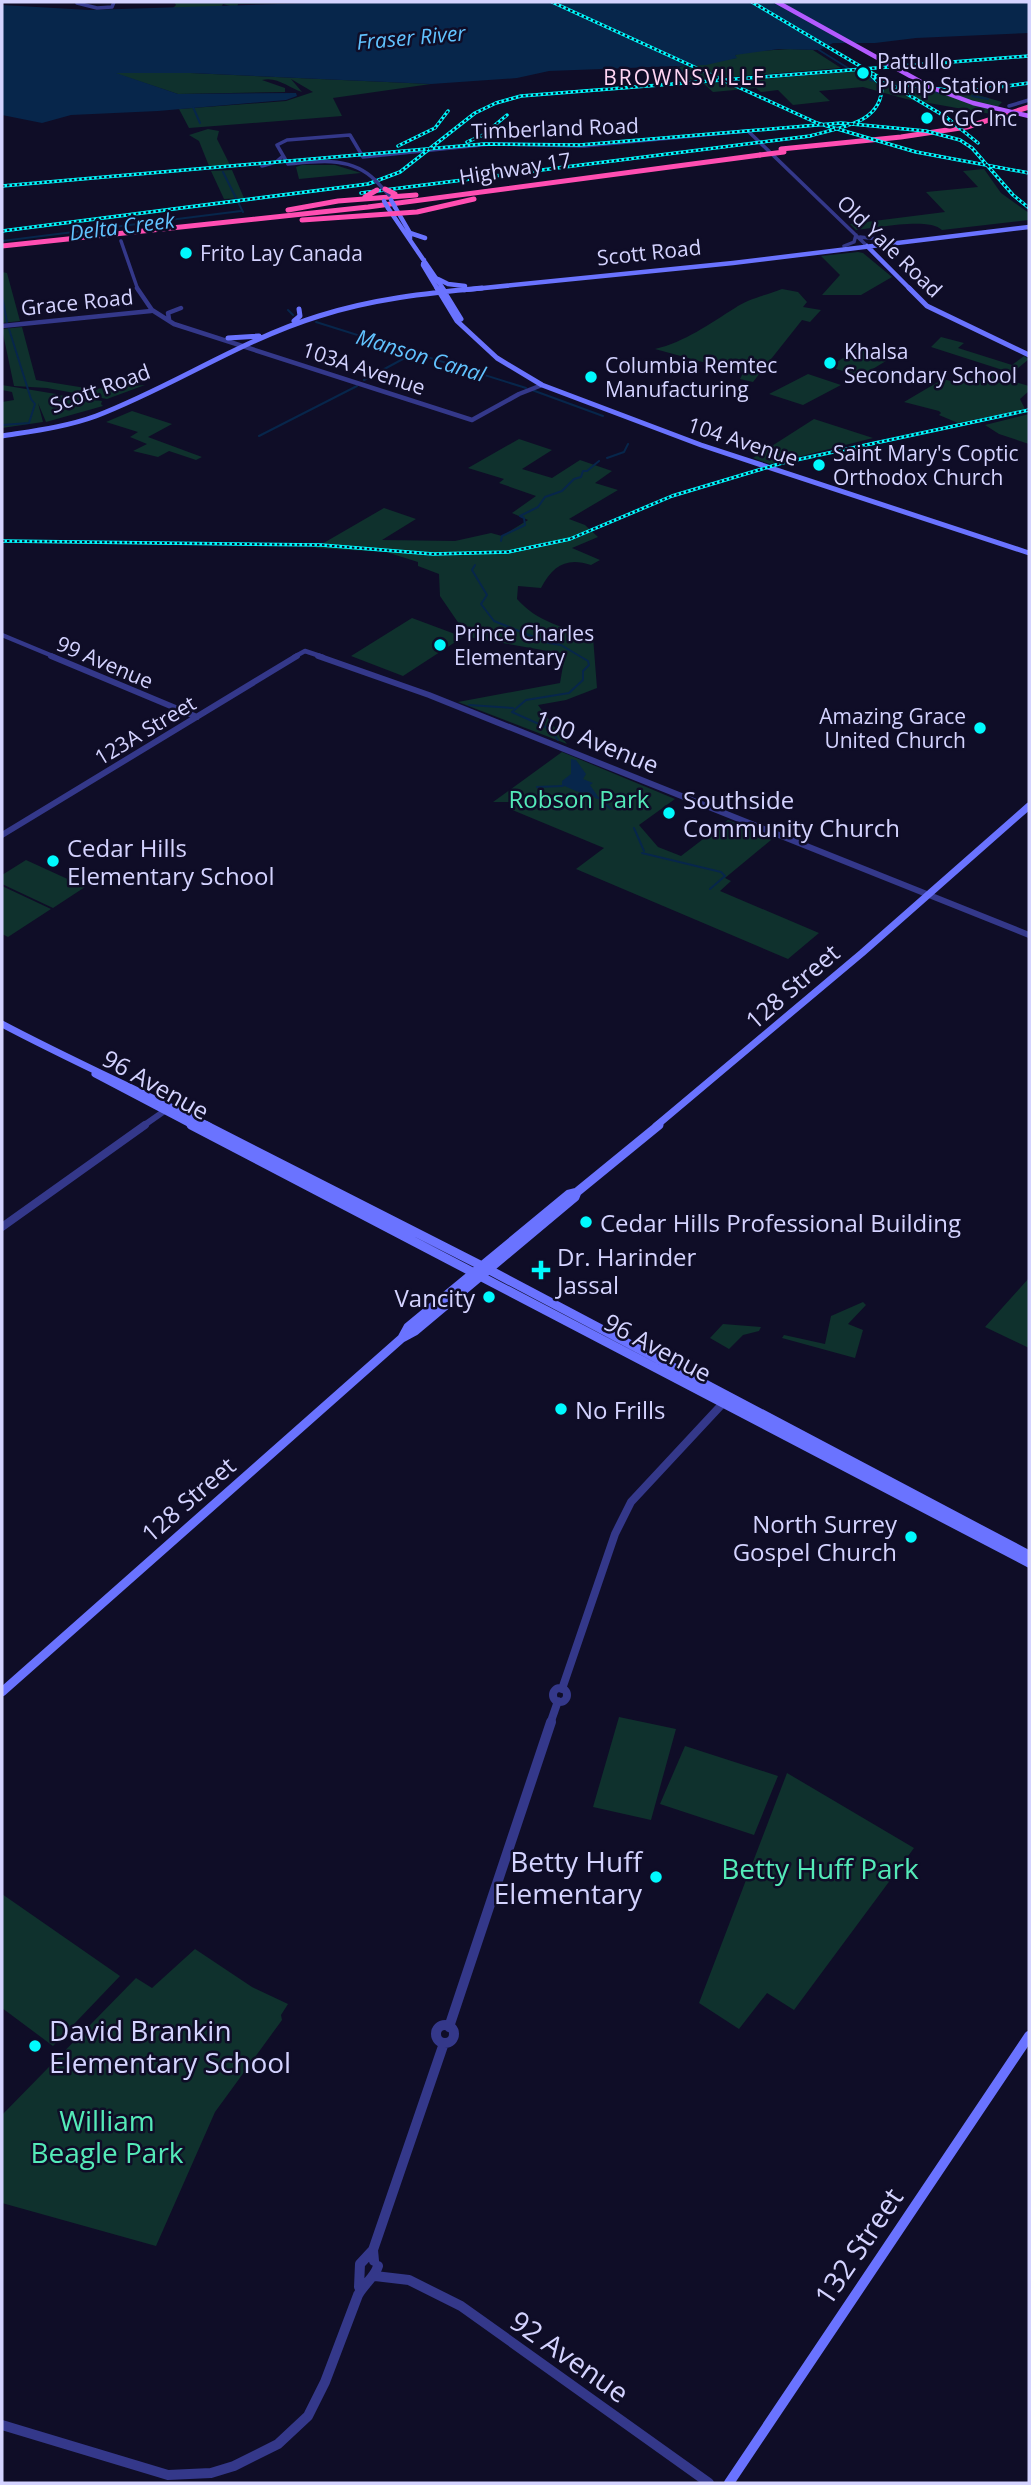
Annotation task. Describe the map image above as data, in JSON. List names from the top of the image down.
{
  "streets": {
    "highway": ["Highway 17"],
    "main road": [
      "Old Yale Road",
      "Scott Road",
      "104 Avenue",
      "128 Street",
      "96 Avenue",
      "132 Street"
    ],
    "street": [
      "Timberland Road",
      "Grace Road",
      "103A Avenue",
      "99 Avenue",
      "123A Street",
      "100 Avenue",
      "92 Avenue"
    ]
  },
  "crossings": [
    ["Timberland Road", "Old Yale Road"],
    ["Old Yale Road", "Scott Road"],
    ["Scott Road", "104 Avenue"],
    ["Grace Road", "103A Avenue"],
    ["103A Avenue", "104 Avenue"],
    ["99 Avenue", "123A Street"],
    ["123A Street", "100 Avenue"],
    ["100 Avenue", "128 Street"],
    ["128 Street", "96 Avenue"]
  ],
  "districts": ["BROWNSVILLE"],
  "water": ["Fraser River", "Delta Creek", "Manson Canal"],
  "parks": ["Robson Park", "Betty Huff Park", "William Beagle Park"],
  "places": {
    "other": [
      "Pattullo Pump Station",
      "CGC Inc",
      "Frito Lay Canada",
      "Khalsa Secondary School",
      "Columbia Remtec Manufacturing",
      "Saint Mary's Coptic Orthodox Church",
      "Prince Charles Elementary",
      "Amazing Grace United Church",
      "Southside Community Church",
      "Cedar Hills Elementary School",
      "Cedar Hills Professional Building",
      "Vancity",
      "No Frills",
      "North Surrey Gospel Church",
      "Betty Huff Elementary",
      "David Brankin Elementary School"
    ],
    "health": ["Dr. Harinder Jassal"]
  }
}
